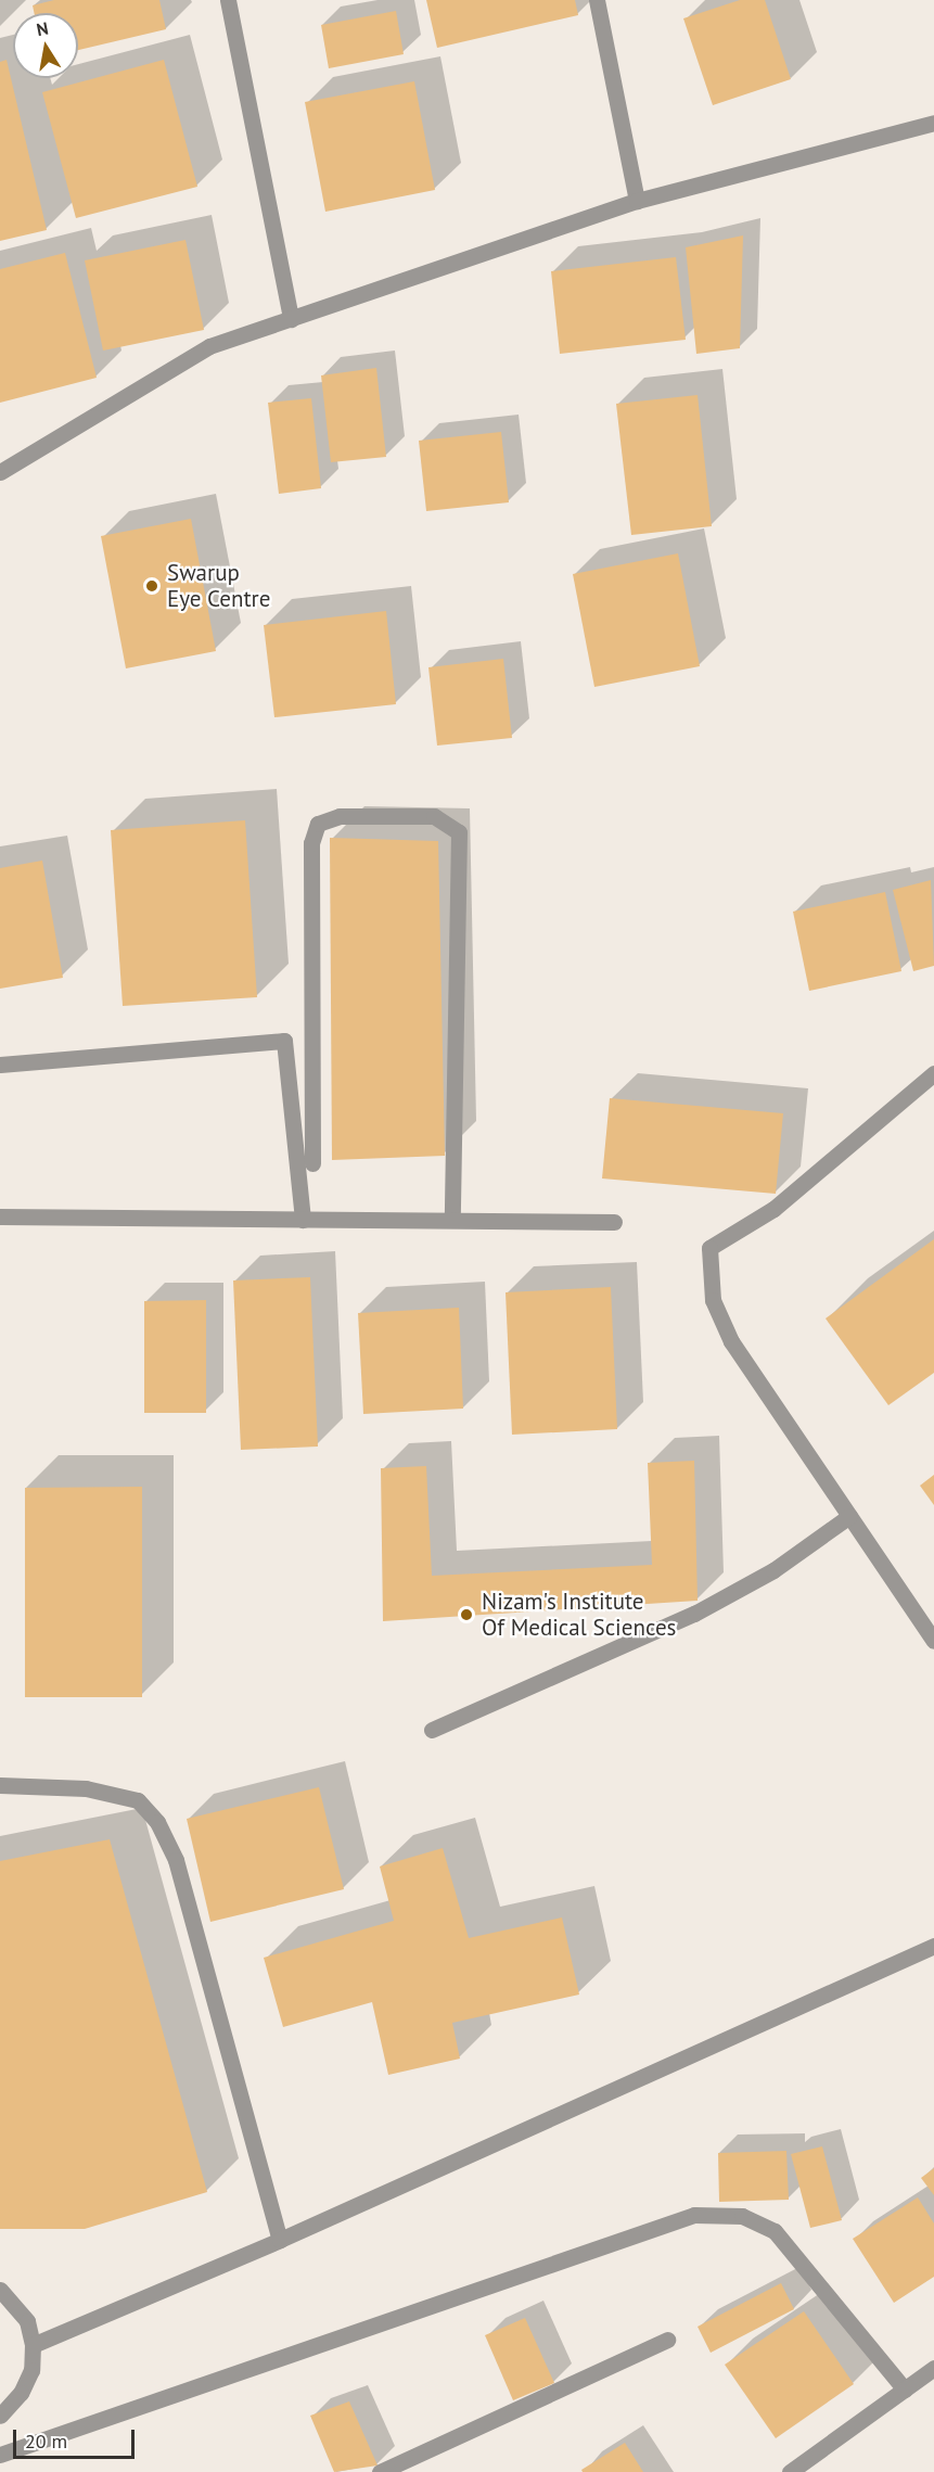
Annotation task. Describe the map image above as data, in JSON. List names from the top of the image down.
{
  "places": ["Swarup Eye Centre", "Nizam's Institute Of Medical Sciences"],
  "scale_bar": "20 m",
  "north": "top"
}
